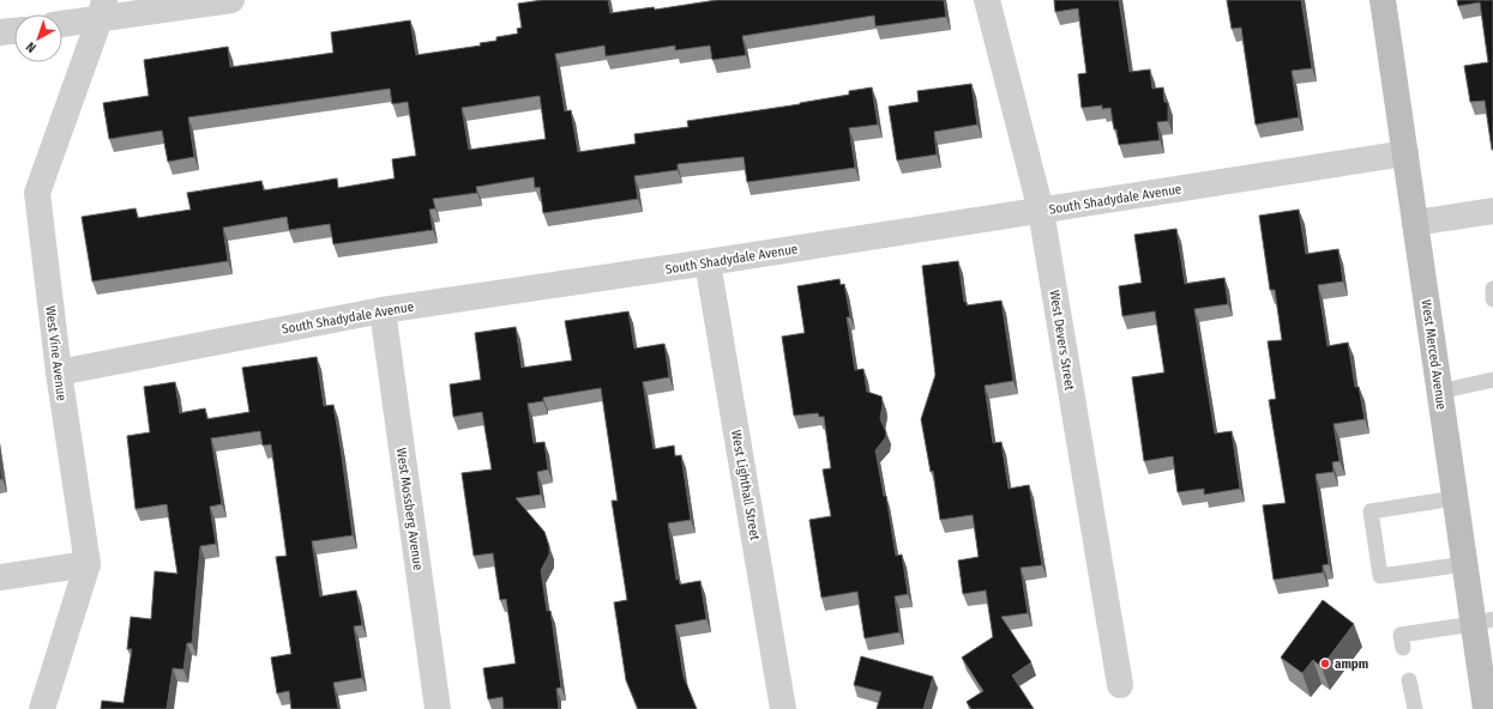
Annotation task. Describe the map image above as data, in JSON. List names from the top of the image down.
{
  "streets": {
    "street": [
      "South Shadydale Avenue",
      "West Devers Street",
      "West Vine Avenue",
      "West Merced Avenue",
      "West Lighthall Street",
      "West Mossberg Avenue"
    ]
  },
  "crossings": [
    ["South Shadydale Avenue", "West Devers Street"],
    ["South Shadydale Avenue", "West Vine Avenue"],
    ["South Shadydale Avenue", "West Merced Avenue"],
    ["South Shadydale Avenue", "West Lighthall Street"],
    ["South Shadydale Avenue", "West Mossberg Avenue"]
  ],
  "places": ["ampm"],
  "north": "bottom left"
}
